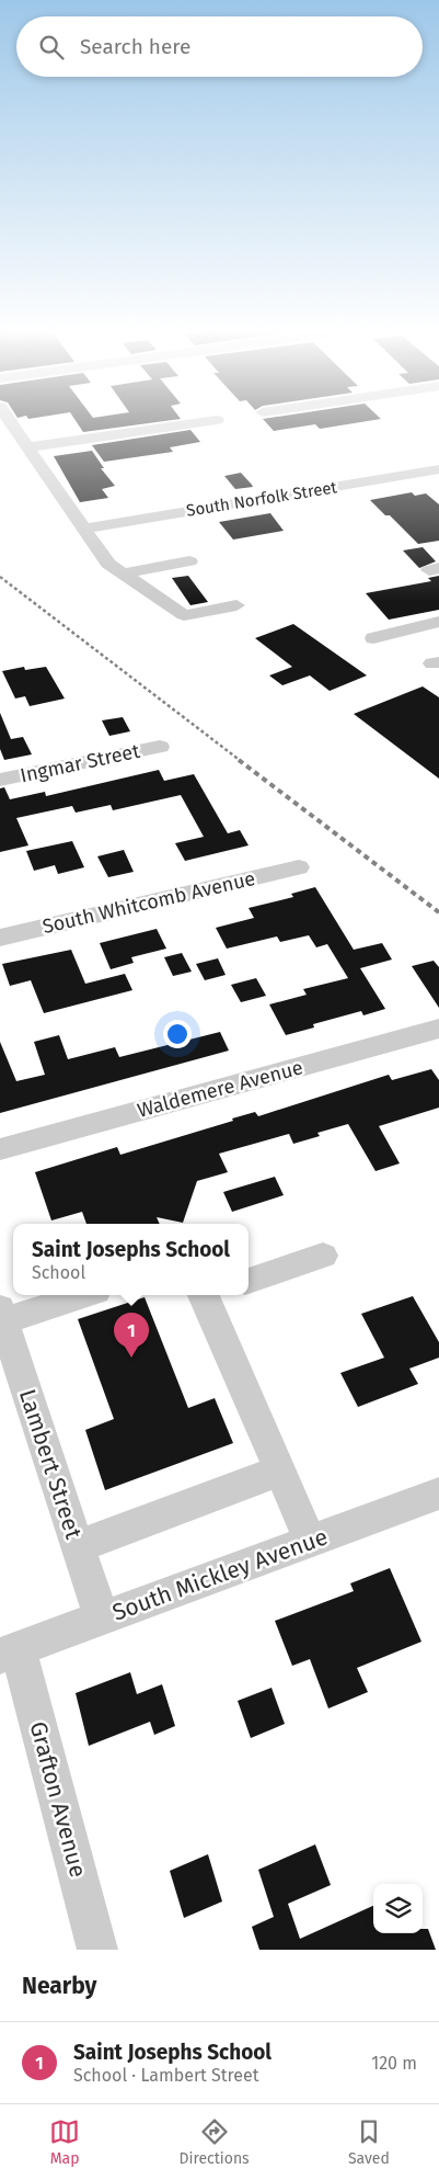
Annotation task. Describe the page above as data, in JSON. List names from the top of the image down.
{
  "streets": {
    "street": [
      "South Norfolk Street",
      "Ingmar Street",
      "South Whitcomb Avenue",
      "Waldemere Avenue",
      "Lambert Street",
      "South Mickley Avenue",
      "Grafton Avenue"
    ]
  },
  "crossings": [
    ["Lambert Street", "South Mickley Avenue"],
    ["South Mickley Avenue", "Grafton Avenue"]
  ],
  "page": {
    "search": "Search here",
    "popup": ["Saint Josephs School", "School"],
    "pins": "1",
    "heading": "Nearby",
    "list": [
      {
        "mark": "1",
        "name": "Saint Josephs School",
        "note": "School · Lambert Street",
        "value": "120 m"
      }
    ],
    "nav": ["Map", "Directions", "Saved"]
  }
}
